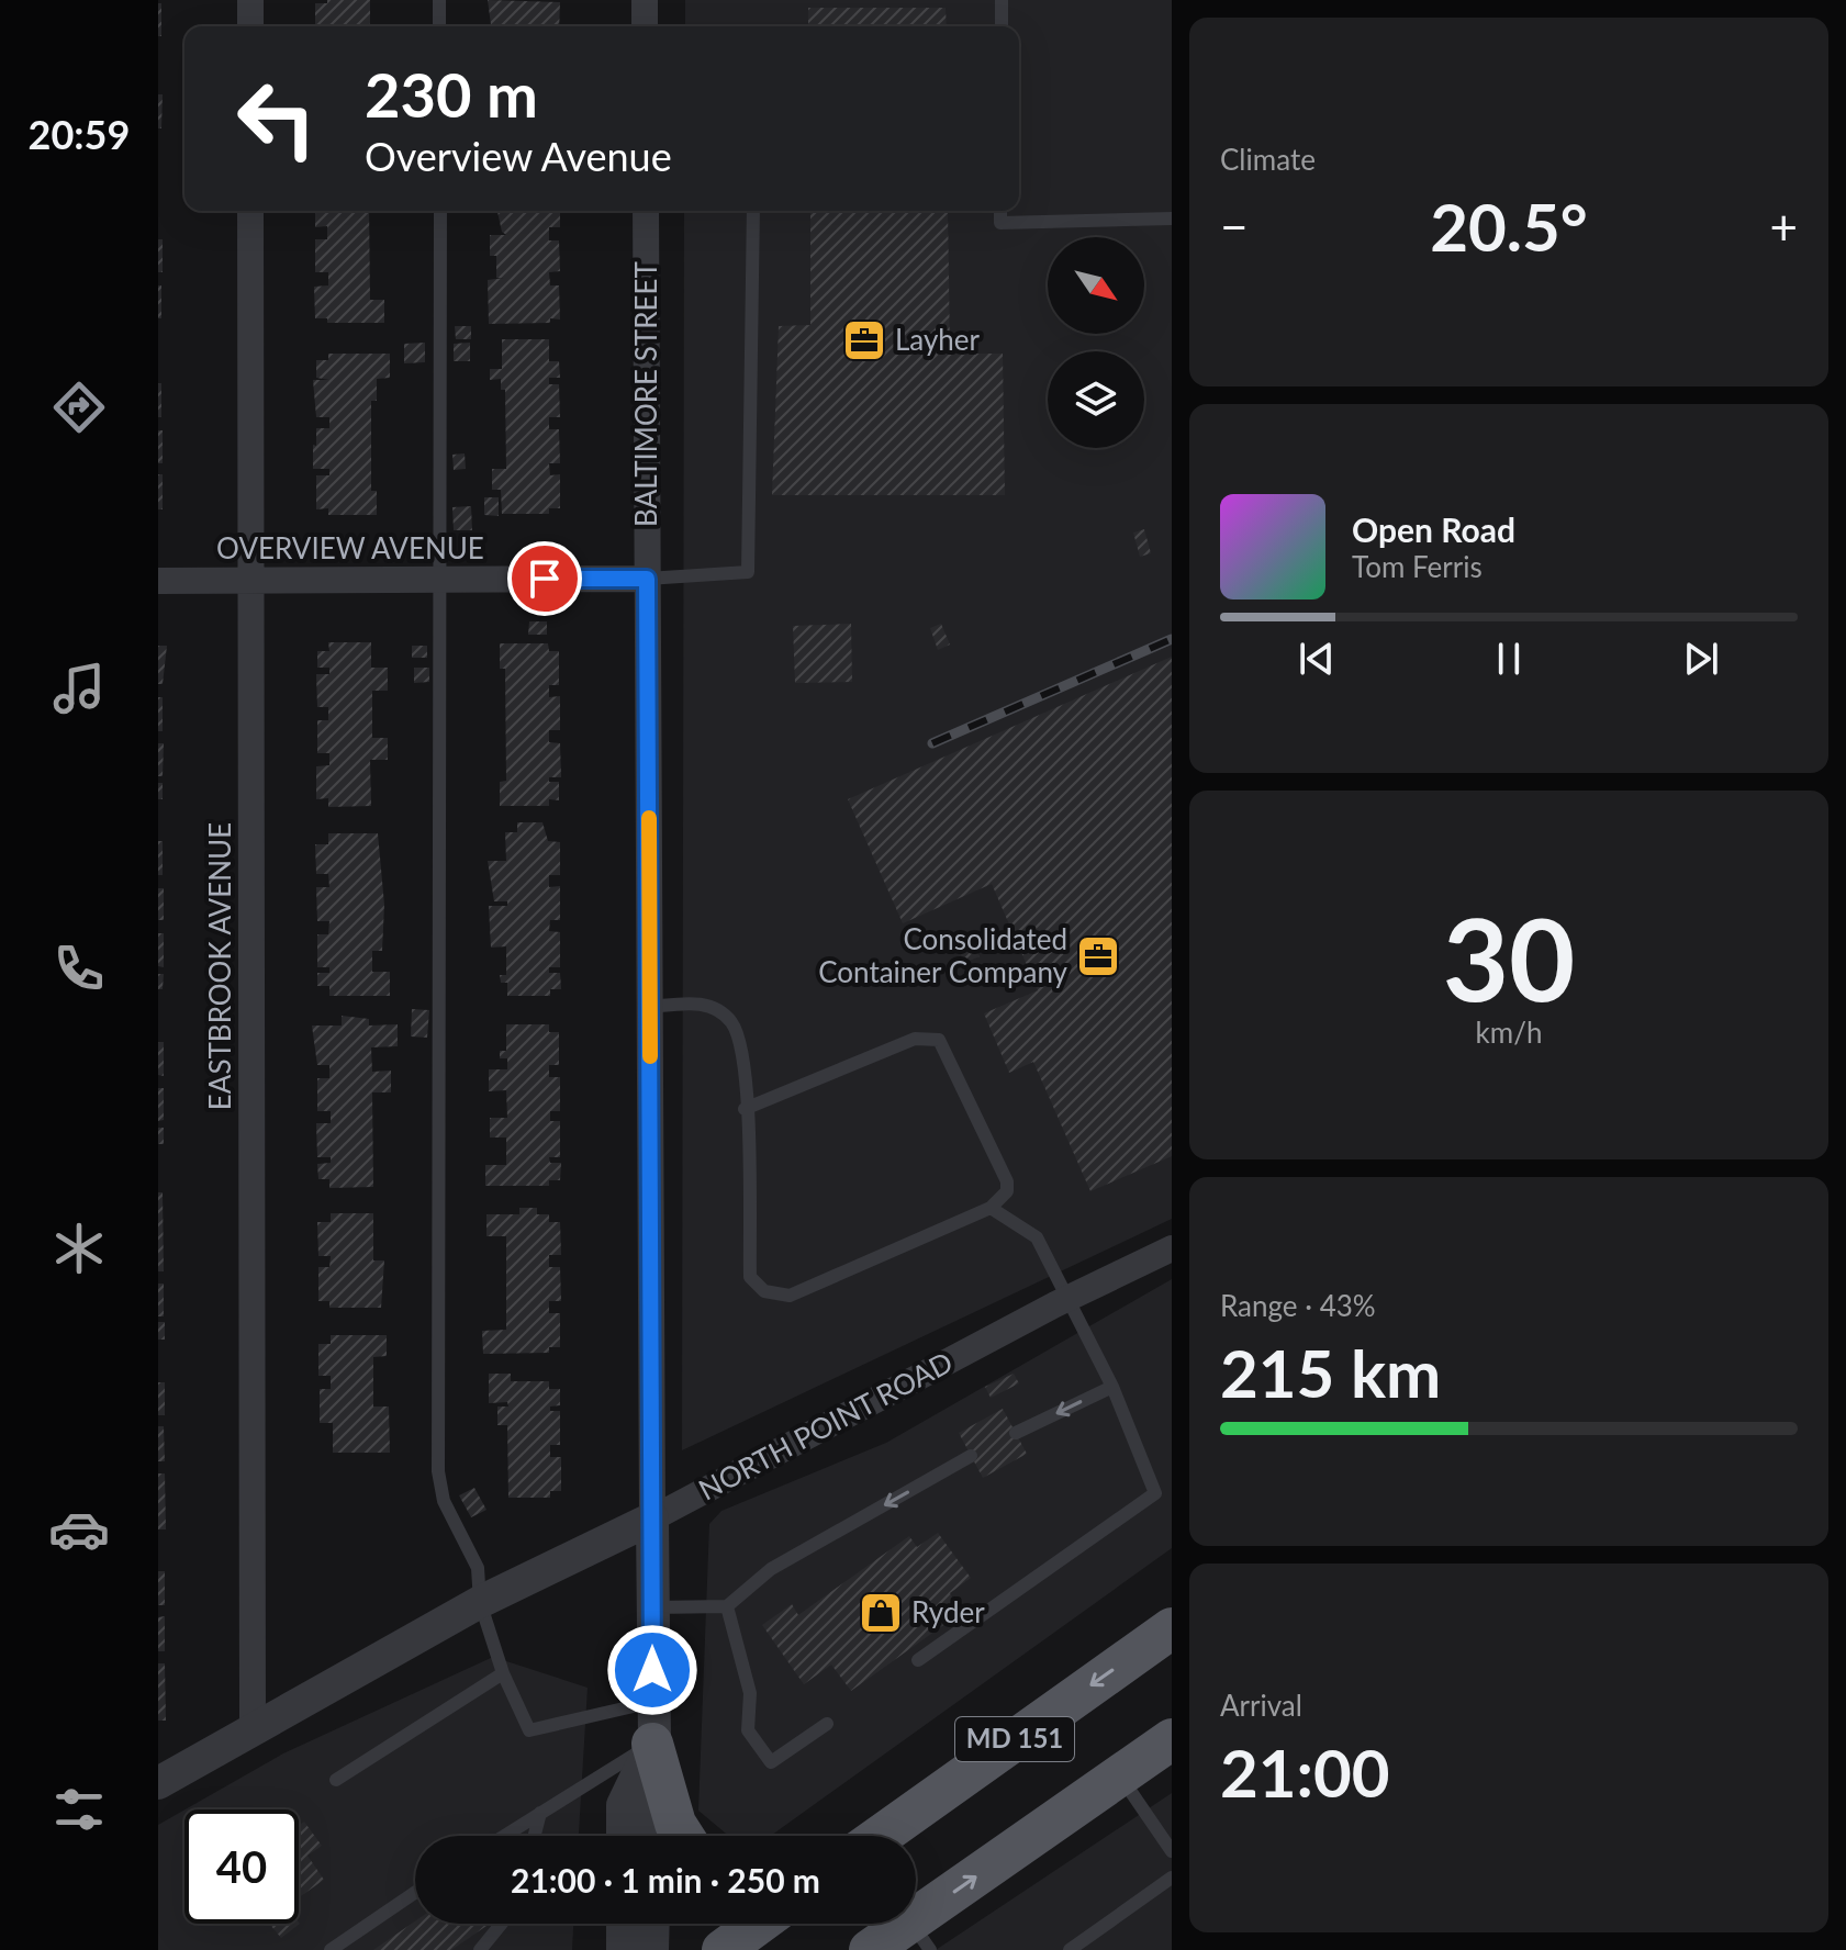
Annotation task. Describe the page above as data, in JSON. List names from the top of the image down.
{
  "streets": {
    "main road": ["MD 151"],
    "street": [
      "BALTIMORE STREET",
      "OVERVIEW AVENUE",
      "EASTBROOK AVENUE",
      "NORTH POINT ROAD"
    ]
  },
  "crossings": [
    ["BALTIMORE STREET", "OVERVIEW AVENUE"],
    ["BALTIMORE STREET", "NORTH POINT ROAD"],
    ["OVERVIEW AVENUE", "EASTBROOK AVENUE"],
    ["EASTBROOK AVENUE", "NORTH POINT ROAD"]
  ],
  "places": {
    "office": ["Layher", "Consolidated Container Company"],
    "shop": ["Ryder"]
  },
  "north": "bottom right",
  "page": {
    "tabs": "20:59",
    "tile": [
      "Climate",
      ["30", "km/h"],
      ["Range · 43%", "215 km"],
      ["Arrival", "21:00"]
    ],
    "turn": ["230 m", "Overview Avenue"],
    "heat": ["−", "20.5°", "+"],
    "song": ["Open Road", "Tom Ferris"],
    "limit": "40",
    "trip": "21:00 · 1 min · 250 m"
  }
}
